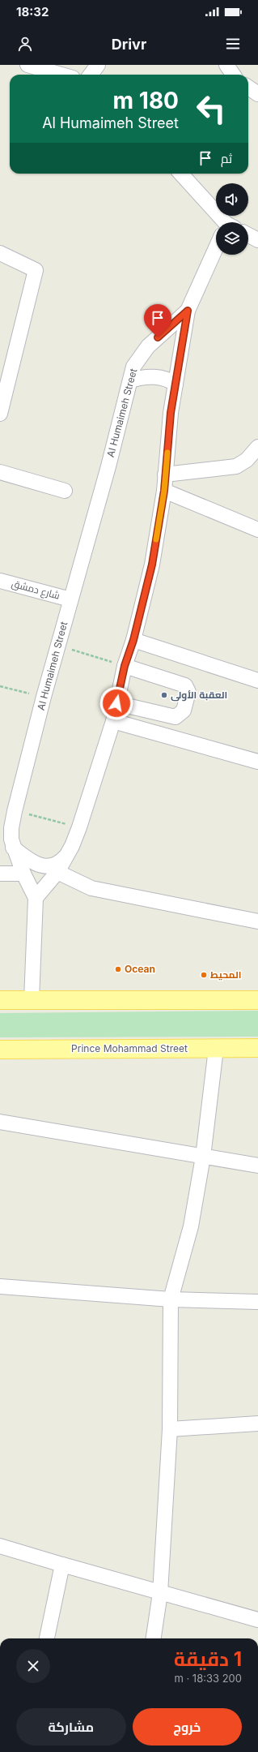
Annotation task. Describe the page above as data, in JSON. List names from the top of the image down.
{
  "streets": {
    "main road": ["Prince Mohammad Street"],
    "street": ["Al Humaimeh Street", "شارع دمشق"]
  },
  "crossings": [
    ["Al Humaimeh Street", "شارع دمشق"]
  ],
  "places": ["العقبة الأولى", "Ocean", "المحيط"],
  "page": {
    "status": "18:32",
    "header": "Drivr",
    "turn": ["180 m", "Al Humaimeh Street"],
    "then": "ثم",
    "heading": ["1 دقيقة", "200 m · 18:33"],
    "buttons": ["خروج", "مشاركة"]
  }
}
